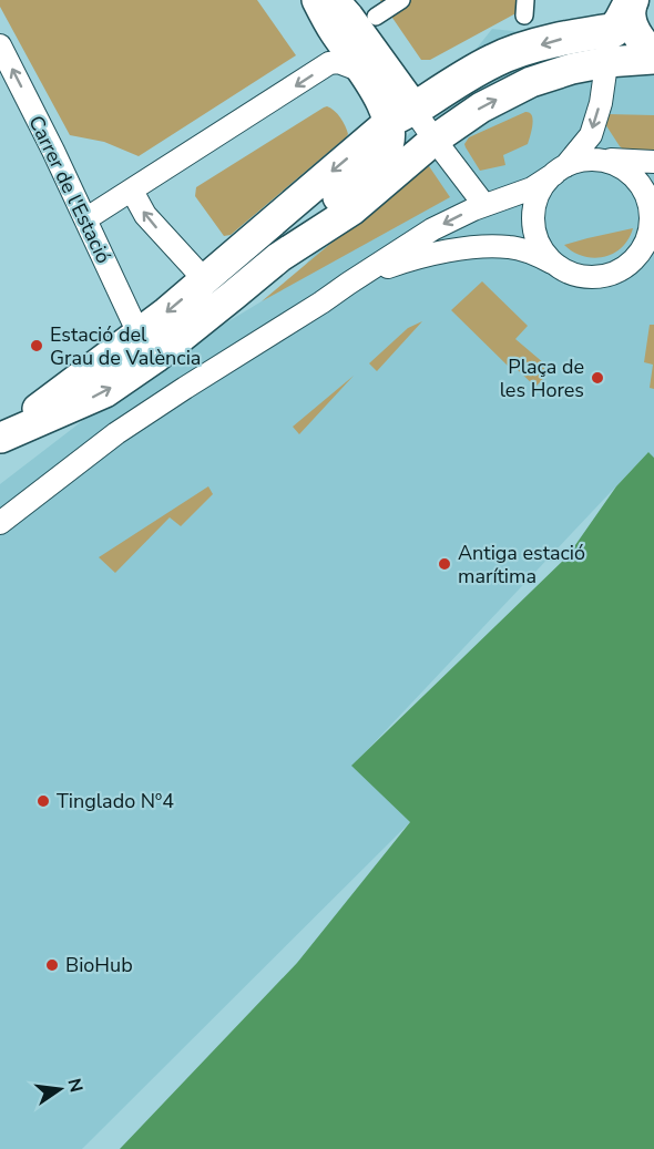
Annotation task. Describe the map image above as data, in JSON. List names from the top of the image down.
{
  "streets": {
    "street": ["Carrer de l'Estació"]
  },
  "one_way": ["Carrer de l'Estació"],
  "places": [
    "Estació del Grau de València",
    "Plaça de les Hores",
    "Antiga estació marítima",
    "Tinglado Nº4",
    "BioHub"
  ],
  "north": "right"
}
